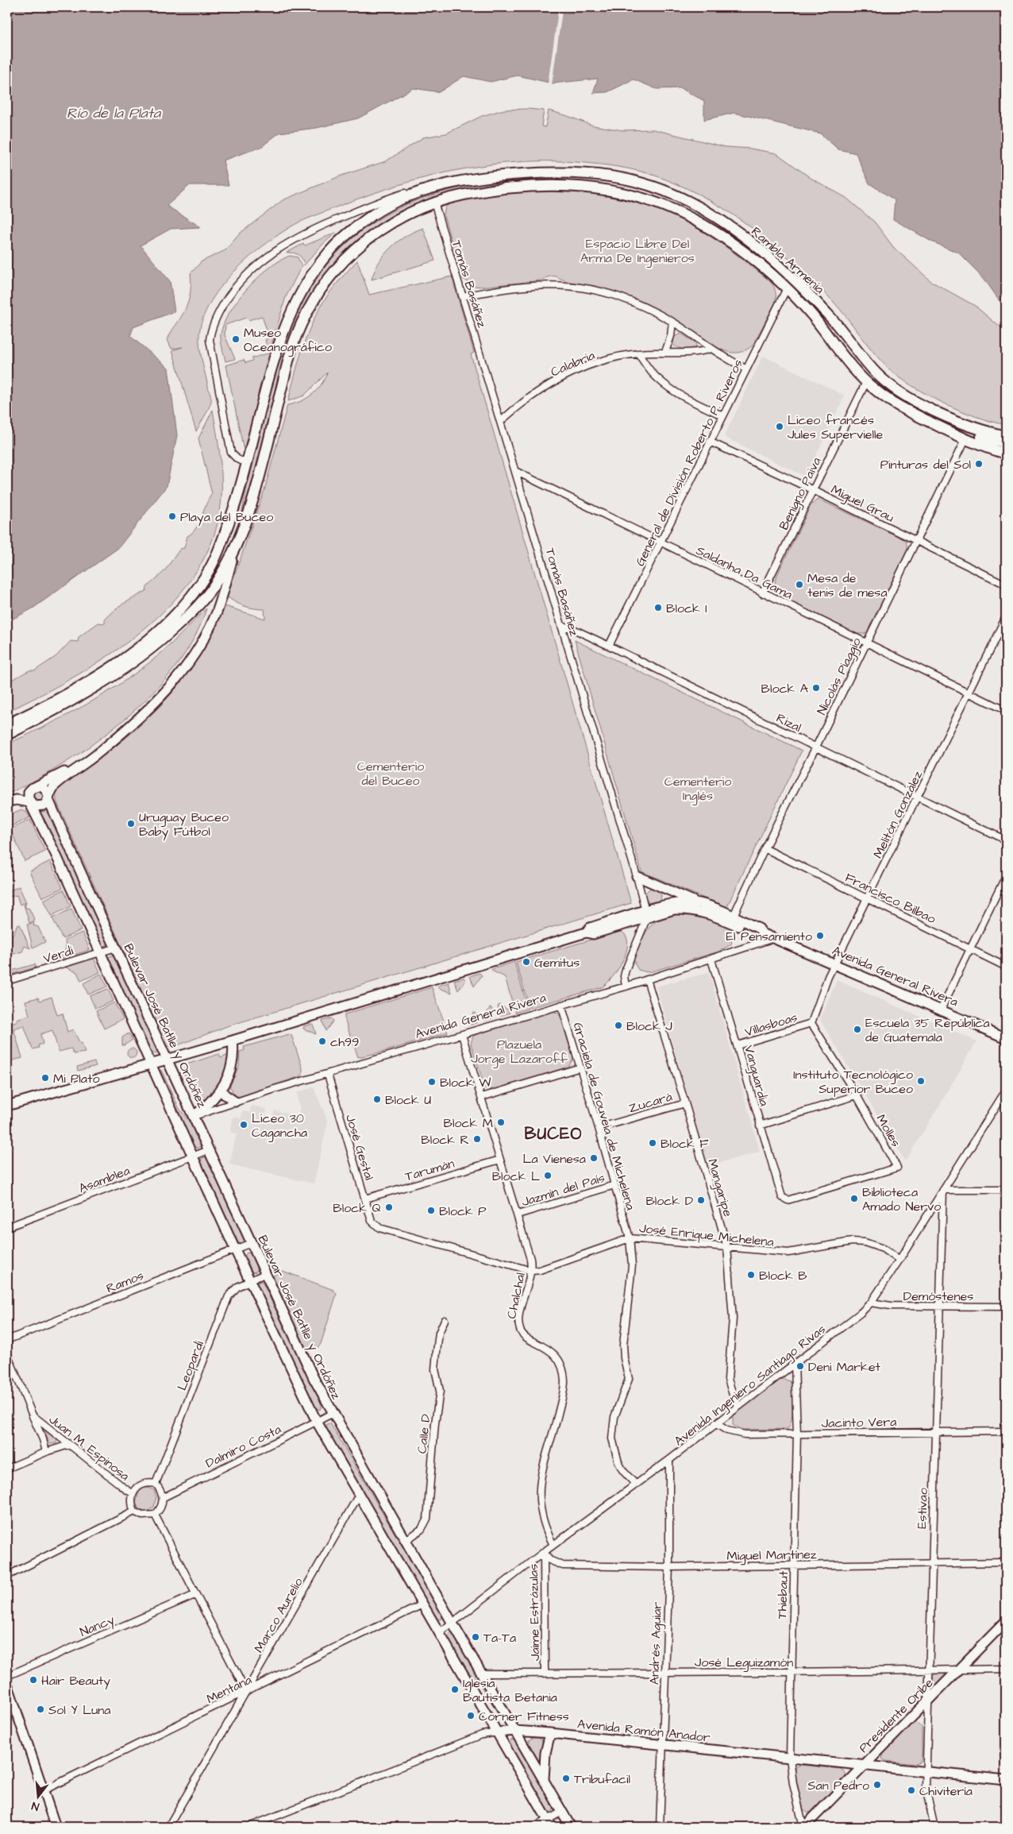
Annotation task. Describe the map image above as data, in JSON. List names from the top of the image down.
{
  "streets": {
    "main road": [
      "Rambla Armenia",
      "Avenida General Rivera",
      "Bulevar José Batlle y Ordóñez",
      "Presidente Oribe",
      "Avenida Ramón Anador"
    ],
    "street": [
      "Tomás Basáñez",
      "Calabria",
      "General de División Roberto P. Riveros",
      "Benigno Paiva",
      "Miguel Grau",
      "Saldanha Da Gama",
      "Nicolás Piaggio",
      "Rizal",
      "Melitón González",
      "Francisco Bilbao",
      "Verdi",
      "Villasboas",
      "Vanguardia",
      "Zucará",
      "Graciela de Gouveia de Michelena",
      "Molles",
      "José Gestal",
      "Tarumán",
      "Asamblea",
      "Mangaripe",
      "Jazmín del País",
      "José Enrique Michelena",
      "Ramos",
      "Chalchal",
      "Demóstenes",
      "Leopardi",
      "Avenida Ingeniero Santiago Rivas",
      "Jacinto Vera",
      "Calle D",
      "Dalmiro Costa",
      "Juan M. Espinosa",
      "Estivao",
      "Miguel Martínez",
      "Thiebaut",
      "Jaime Estrázulas",
      "Marco Aurelio",
      "Nancy",
      "Andrés Aguiar",
      "José Leguizamón",
      "Mentana"
    ]
  },
  "crossings": [
    ["Rambla Armenia", "Tomás Basáñez"],
    ["Rambla Armenia", "General de División Roberto P. Riveros"],
    ["Rambla Armenia", "Benigno Paiva"],
    ["Rambla Armenia", "Nicolás Piaggio"],
    ["Tomás Basáñez", "Calabria"],
    ["Tomás Basáñez", "Saldanha Da Gama"],
    ["Tomás Basáñez", "Rizal"],
    ["Tomás Basáñez", "Avenida General Rivera"],
    ["General de División Roberto P. Riveros", "Miguel Grau"],
    ["General de División Roberto P. Riveros", "Saldanha Da Gama"],
    ["General de División Roberto P. Riveros", "Rizal"],
    ["Benigno Paiva", "Miguel Grau"],
    ["Benigno Paiva", "Saldanha Da Gama"],
    ["Miguel Grau", "Nicolás Piaggio"],
    ["Saldanha Da Gama", "Nicolás Piaggio"],
    ["Saldanha Da Gama", "Melitón González"],
    ["Nicolás Piaggio", "Rizal"],
    ["Nicolás Piaggio", "Francisco Bilbao"],
    ["Nicolás Piaggio", "Avenida General Rivera"],
    ["Rizal", "Melitón González"],
    ["Melitón González", "Francisco Bilbao"],
    ["Melitón González", "Avenida General Rivera"],
    ["Melitón González", "Villasboas"],
    ["Melitón González", "Molles"],
    ["Verdi", "Bulevar José Batlle y Ordóñez"],
    ["Avenida General Rivera", "Bulevar José Batlle y Ordóñez"],
    ["Avenida General Rivera", "Vanguardia"],
    ["Avenida General Rivera", "Graciela de Gouveia de Michelena"],
    ["Avenida General Rivera", "José Gestal"],
    ["Avenida General Rivera", "Mangaripe"],
    ["Avenida General Rivera", "Chalchal"],
    ["Villasboas", "Vanguardia"],
    ["Villasboas", "Molles"],
    ["Bulevar José Batlle y Ordóñez", "Asamblea"],
    ["Bulevar José Batlle y Ordóñez", "Ramos"],
    ["Bulevar José Batlle y Ordóñez", "Leopardi"],
    ["Bulevar José Batlle y Ordóñez", "Avenida Ingeniero Santiago Rivas"],
    ["Bulevar José Batlle y Ordóñez", "Calle D"],
    ["Bulevar José Batlle y Ordóñez", "Dalmiro Costa"],
    ["Bulevar José Batlle y Ordóñez", "José Leguizamón"],
    ["Bulevar José Batlle y Ordóñez", "Avenida Ramón Anador"],
    ["Vanguardia", "Molles"],
    ["Zucará", "Graciela de Gouveia de Michelena"],
    ["Zucará", "Mangaripe"],
    ["Graciela de Gouveia de Michelena", "Jazmín del País"],
    ["Graciela de Gouveia de Michelena", "José Enrique Michelena"],
    ["Graciela de Gouveia de Michelena", "Avenida Ingeniero Santiago Rivas"],
    ["José Gestal", "Tarumán"],
    ["José Gestal", "José Enrique Michelena"],
    ["Tarumán", "Chalchal"],
    ["Mangaripe", "José Enrique Michelena"],
    ["Mangaripe", "Avenida Ingeniero Santiago Rivas"],
    ["Jazmín del País", "Chalchal"],
    ["José Enrique Michelena", "Chalchal"],
    ["José Enrique Michelena", "Avenida Ingeniero Santiago Rivas"],
    ["Chalchal", "Avenida Ingeniero Santiago Rivas"],
    ["Demóstenes", "Avenida Ingeniero Santiago Rivas"],
    ["Demóstenes", "Estivao"],
    ["Leopardi", "Dalmiro Costa"],
    ["Leopardi", "Juan M. Espinosa"],
    ["Avenida Ingeniero Santiago Rivas", "Jacinto Vera"],
    ["Avenida Ingeniero Santiago Rivas", "Estivao"],
    ["Avenida Ingeniero Santiago Rivas", "Miguel Martínez"],
    ["Avenida Ingeniero Santiago Rivas", "Thiebaut"],
    ["Avenida Ingeniero Santiago Rivas", "Jaime Estrázulas"],
    ["Avenida Ingeniero Santiago Rivas", "Andrés Aguiar"],
    ["Jacinto Vera", "Estivao"],
    ["Jacinto Vera", "Thiebaut"],
    ["Dalmiro Costa", "Juan M. Espinosa"],
    ["Estivao", "Miguel Martínez"],
    ["Estivao", "José Leguizamón"],
    ["Estivao", "Presidente Oribe"],
    ["Estivao", "Avenida Ramón Anador"],
    ["Miguel Martínez", "Thiebaut"],
    ["Miguel Martínez", "Jaime Estrázulas"],
    ["Miguel Martínez", "Andrés Aguiar"],
    ["Thiebaut", "José Leguizamón"],
    ["Thiebaut", "Presidente Oribe"],
    ["Thiebaut", "Avenida Ramón Anador"],
    ["Jaime Estrázulas", "José Leguizamón"],
    ["Marco Aurelio", "Mentana"],
    ["Andrés Aguiar", "José Leguizamón"],
    ["Andrés Aguiar", "Avenida Ramón Anador"],
    ["José Leguizamón", "Presidente Oribe"],
    ["Presidente Oribe", "Avenida Ramón Anador"]
  ],
  "districts": ["BUCEO"],
  "water": ["Río de la Plata"],
  "parks": [
    "Espacio Libre Del Arma De Ingenieros",
    "Cementerio del Buceo",
    "Cementerio Inglés",
    "Plazuela Jorge Lazaroff"
  ],
  "places": [
    "Museo Oceanográfico",
    "Liceo francés Jules Supervielle",
    "Pinturas del Sol",
    "Playa del Buceo",
    "Mesa de tenis de mesa",
    "Block I",
    "Block A",
    "Uruguay Buceo Baby Fútbol",
    "El Pensamiento",
    "Gemitus",
    "Block J",
    "Escuela 35 República de Guatemala",
    "ch99",
    "Mi Plato",
    "Instituto Tecnológico Superior Buceo",
    "Block W",
    "Block U",
    "Block M",
    "Liceo 30 Cagancha",
    "Block R",
    "Block F",
    "La Vienesa",
    "Block L",
    "Biblioteca Amado Nervo",
    "Block D",
    "Block Q",
    "Block P",
    "Block B",
    "Deni Market",
    "Ta-Ta",
    "Hair Beauty",
    "Iglesia Bautista Betania",
    "Sol Y Luna",
    "Corner Fitness",
    "Tribufacil",
    "San Pedro",
    "Chivitería"
  ],
  "north": "bottom"
}
